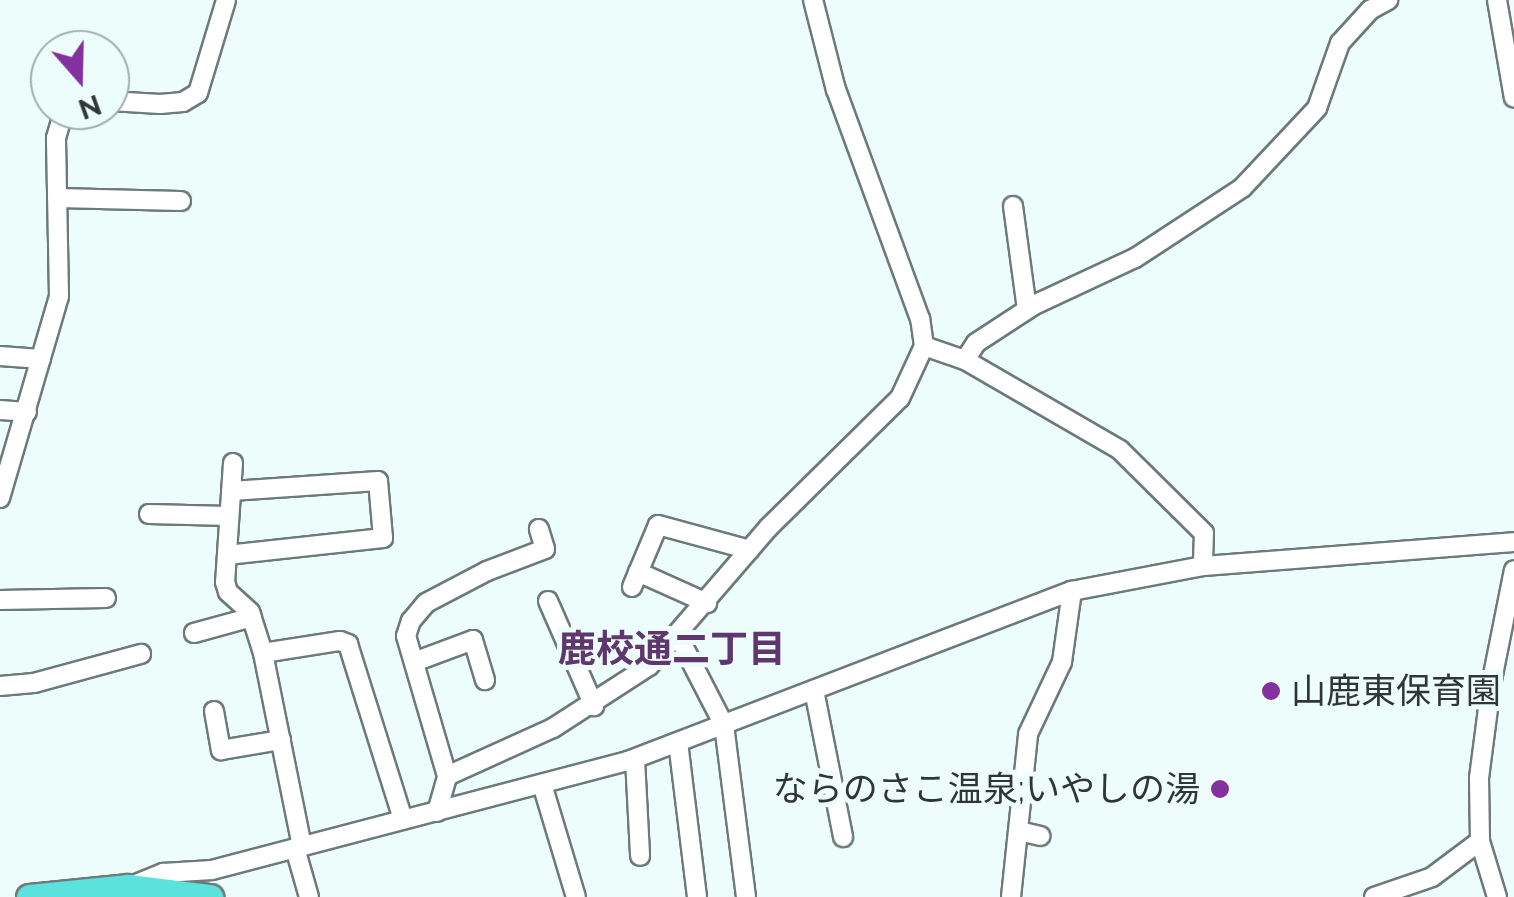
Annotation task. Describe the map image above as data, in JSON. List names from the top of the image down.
{
  "districts": ["鹿校通二丁目"],
  "places": ["山鹿東保育園", "ならのさこ温泉;いやしの湯"],
  "north": "bottom"
}
